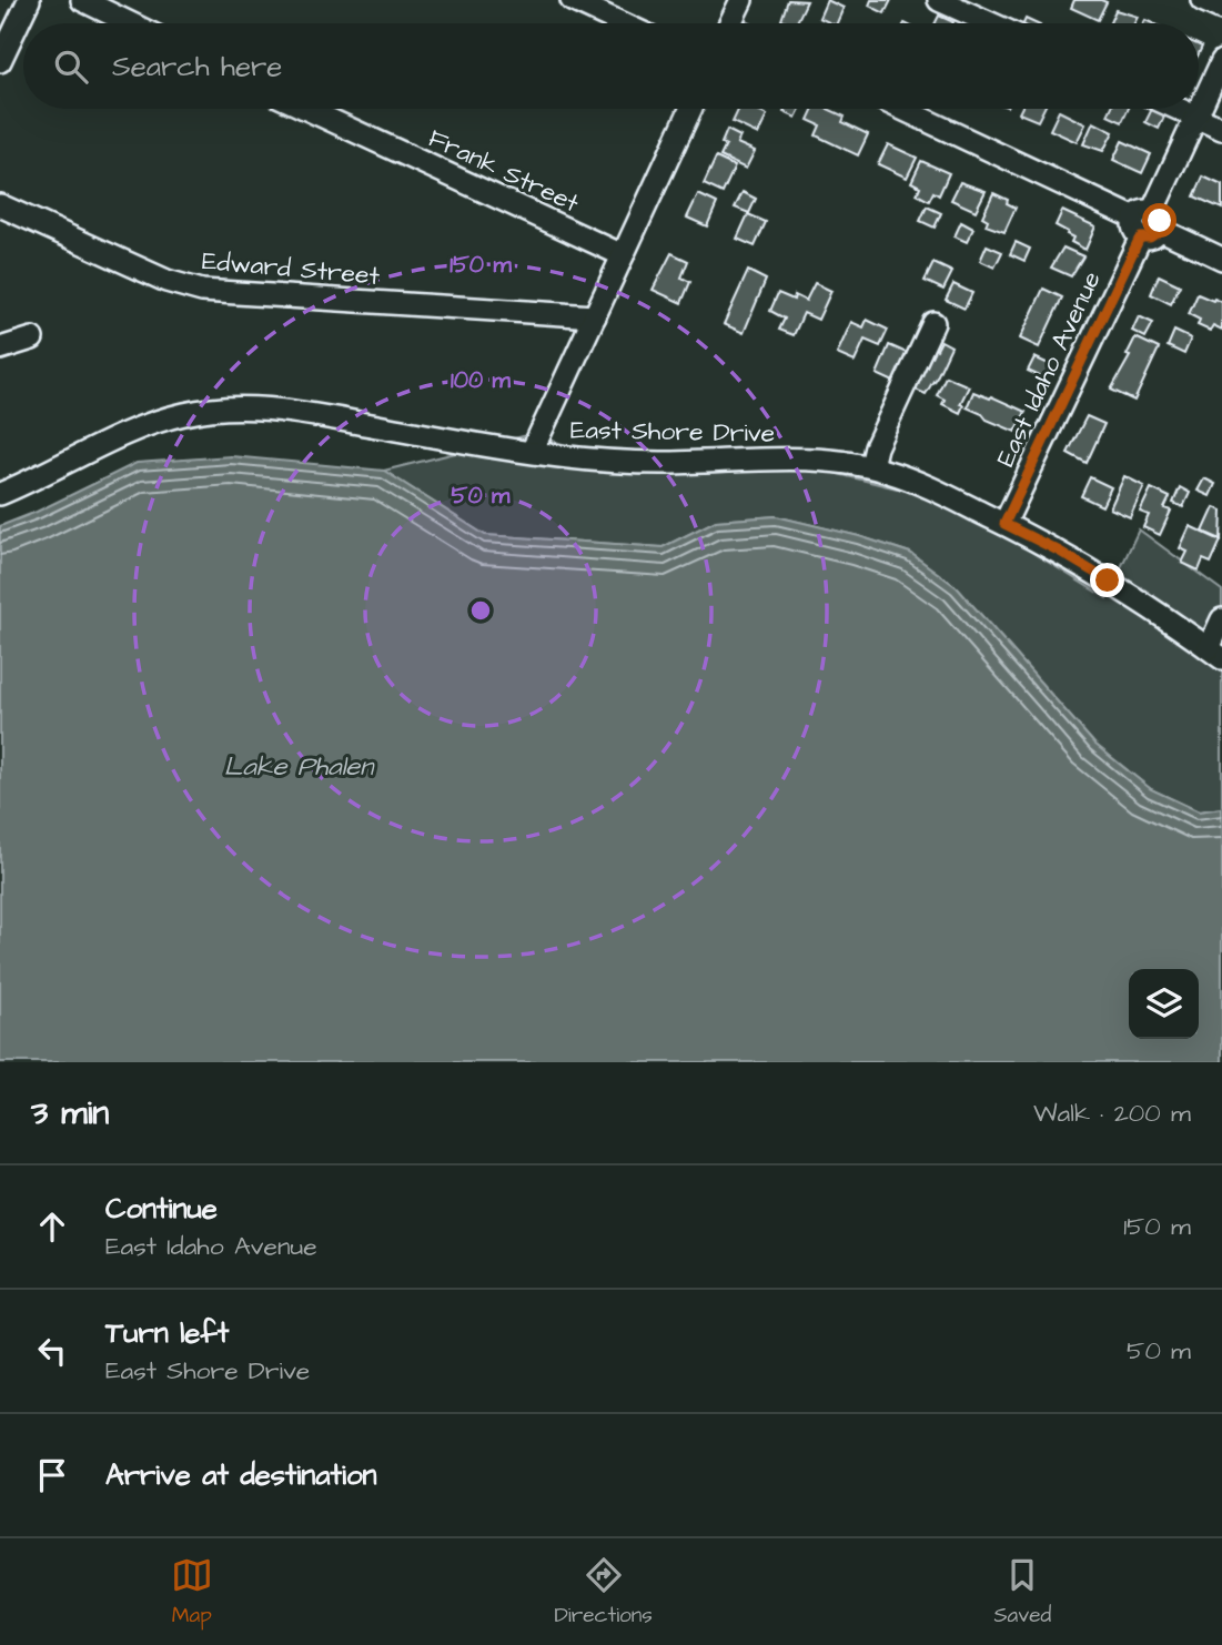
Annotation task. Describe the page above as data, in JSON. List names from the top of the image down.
{
  "streets": {
    "street": [
      "Frank Street",
      "Edward Street",
      "East Idaho Avenue",
      "East Shore Drive"
    ]
  },
  "crossings": [
    ["East Idaho Avenue", "East Shore Drive"]
  ],
  "water": ["Lake Phalen"],
  "page": {
    "search": "Search here",
    "heading": ["3 min", "Walk · 200 m"],
    "list": [
      ["Continue", "East Idaho Avenue", "150 m"],
      ["Turn left", "East Shore Drive", "50 m"],
      "Arrive at destination"
    ],
    "nav": ["Map", "Directions", "Saved"]
  },
  "rings": ["150 m", "100 m", "50 m"]
}
